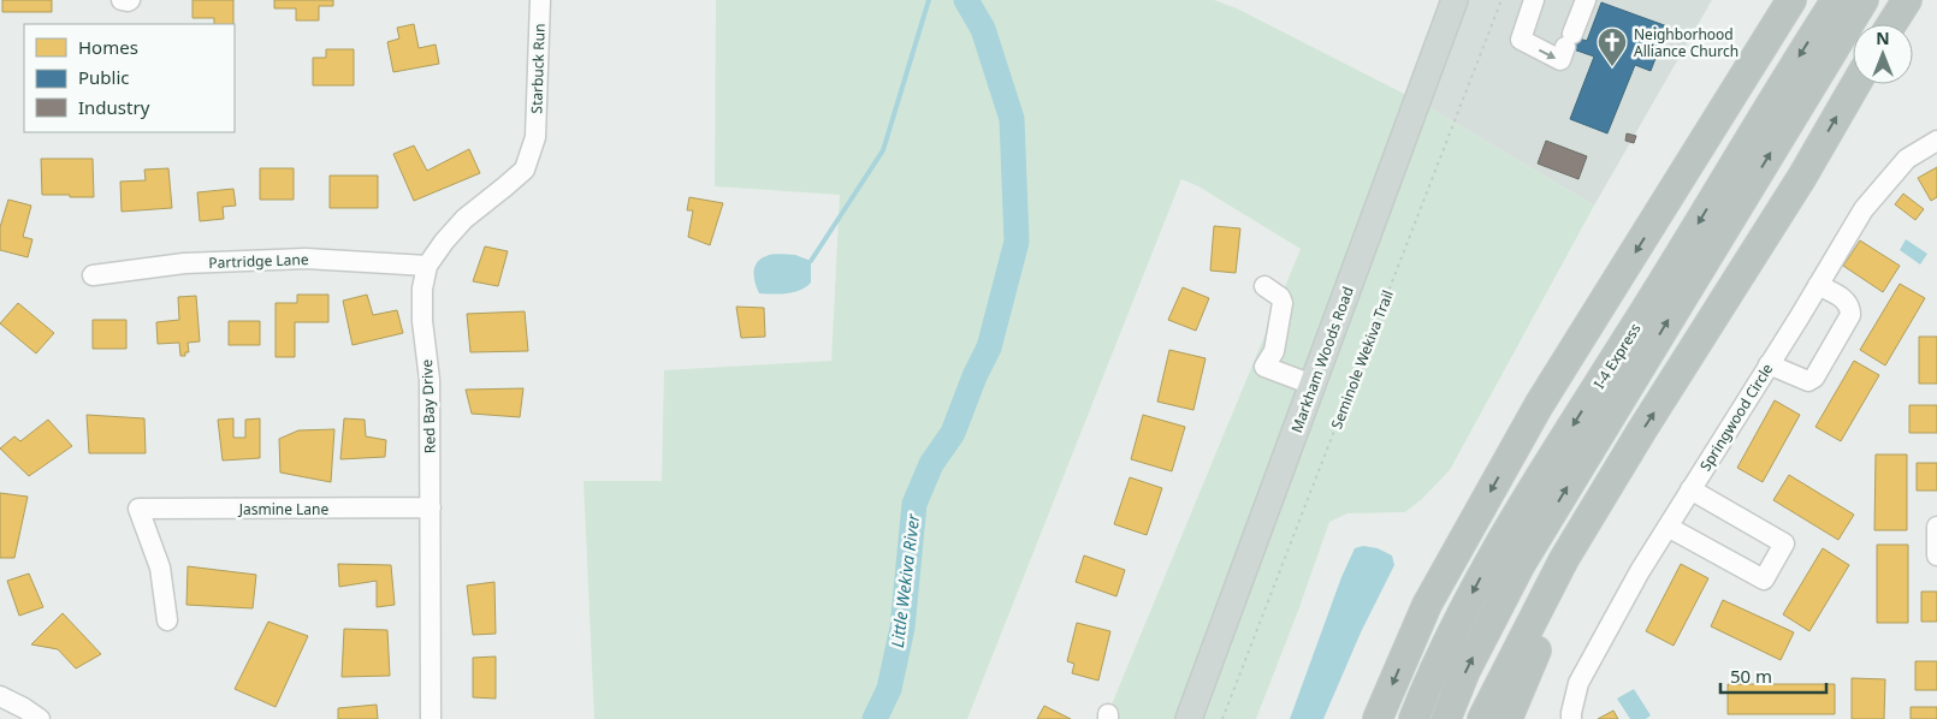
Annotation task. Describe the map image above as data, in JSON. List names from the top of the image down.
{
  "streets": {
    "highway": ["I-4 Express"],
    "main road": ["Markham Woods Road"],
    "street": [
      "Starbuck Run",
      "Partridge Lane",
      "Red Bay Drive",
      "Springwood Circle",
      "Jasmine Lane"
    ],
    "path": ["Seminole Wekiva Trail"]
  },
  "crossings": [
    ["Starbuck Run", "Red Bay Drive"],
    ["Partridge Lane", "Red Bay Drive"],
    ["Red Bay Drive", "Jasmine Lane"]
  ],
  "water": ["Little Wekiva River"],
  "places": {
    "church": ["Neighborhood Alliance Church"]
  },
  "legend": ["Homes", "Public", "Industry"],
  "scale_bar": "50 m",
  "north": "top"
}
